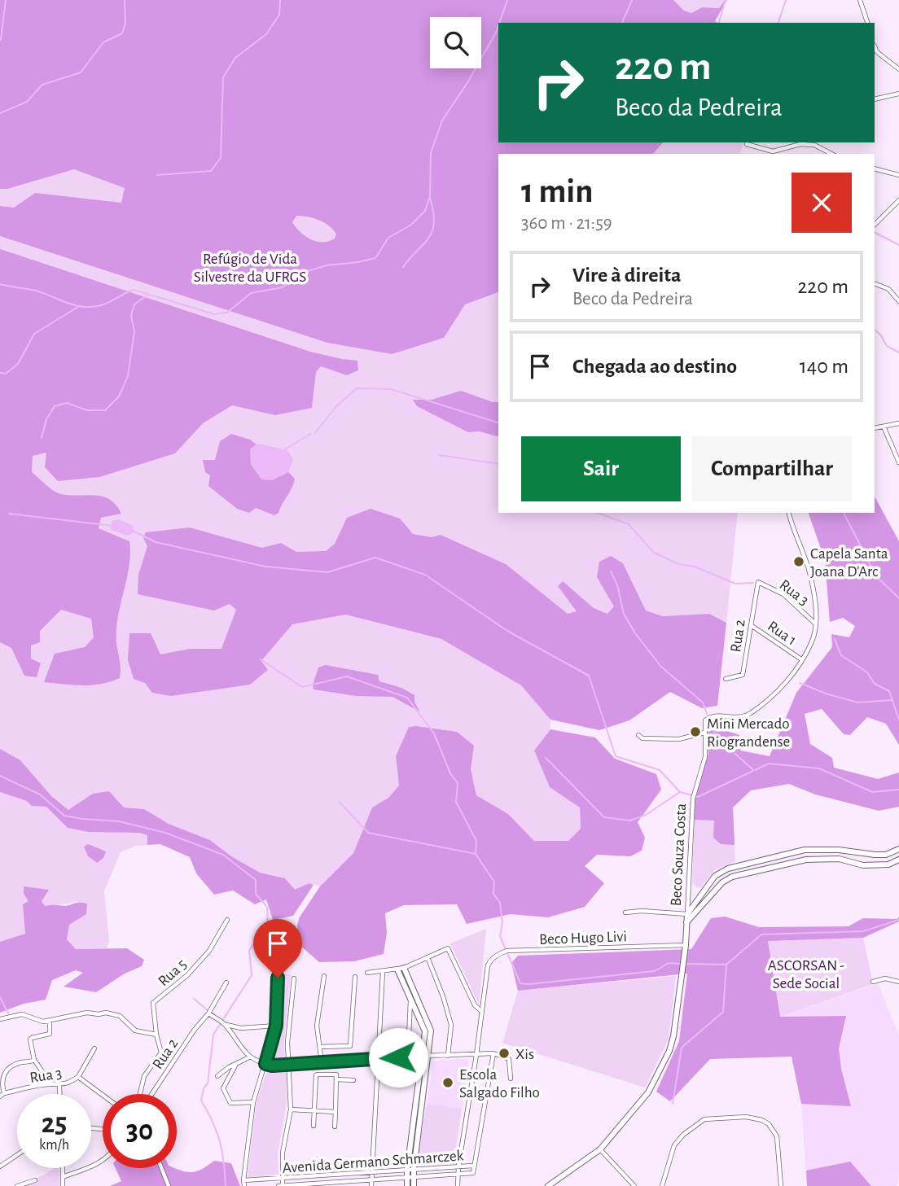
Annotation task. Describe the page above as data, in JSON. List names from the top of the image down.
{
  "streets": {
    "street": [
      "Rua 3",
      "Rua 1",
      "Rua 2",
      "Beco Souza Costa",
      "Beco Hugo Livi",
      "Rua 5",
      "Avenida Germano Schmarczek"
    ]
  },
  "crossings": [
    ["Rua 3", "Rua 2"],
    ["Rua 1", "Rua 2"],
    ["Beco Souza Costa", "Beco Hugo Livi"]
  ],
  "parks": ["Refúgio de Vida Silvestre da UFRGS", "ASCORSAN - Sede Social"],
  "places": [
    "Capela Santa Joana D'Arc",
    "Mini Mercado Riograndense",
    "Xis",
    "Escola Salgado Filho"
  ],
  "page": {
    "turn": ["220 m", "Beco da Pedreira"],
    "heading": ["1 min", "360 m · 21:59"],
    "list": [
      {
        "name": "Vire à direita",
        "note": "Beco da Pedreira",
        "value": "220 m"
      },
      {
        "name": "Chegada ao destino",
        "value": "140 m"
      }
    ],
    "buttons": ["Sair", "Compartilhar"],
    "speed": "25 km/h",
    "limit": "30"
  }
}
